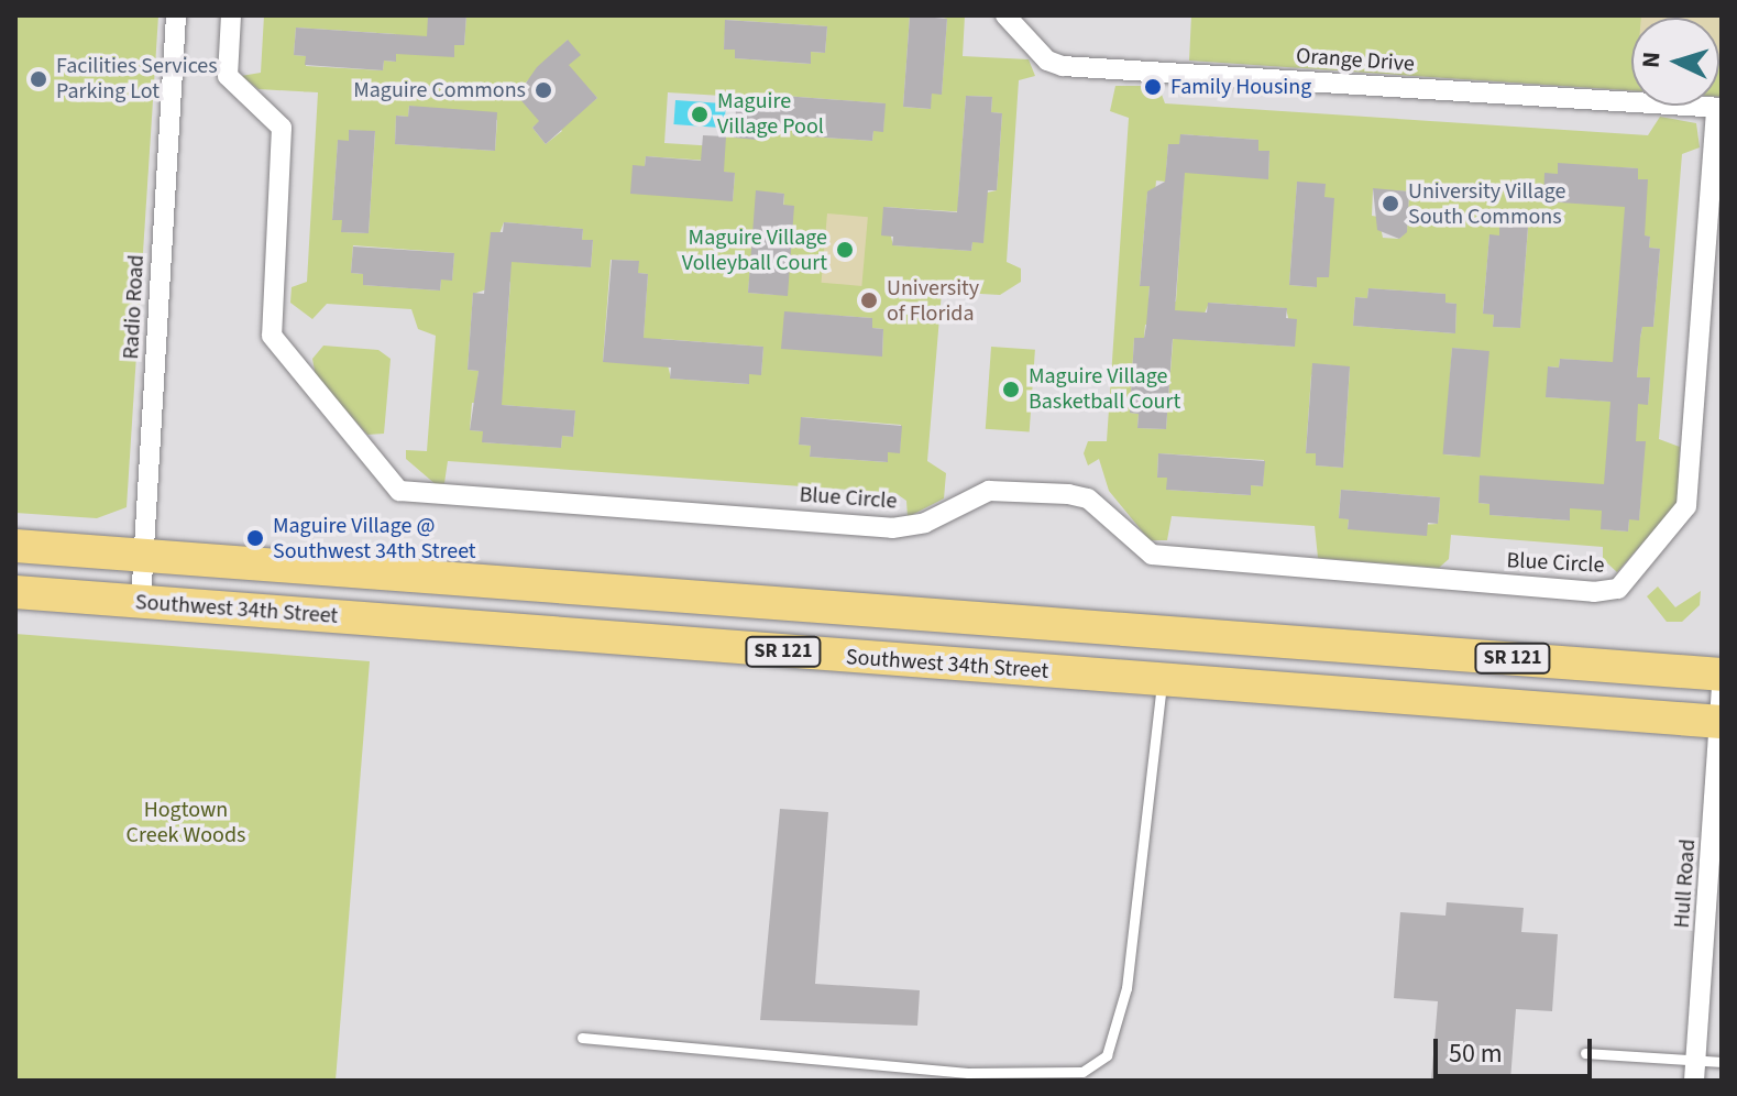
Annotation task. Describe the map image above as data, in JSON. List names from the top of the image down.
{
  "streets": {
    "main road": ["Southwest 34th Street", "SR 121"],
    "street": [
      "Orange Drive",
      "Radio Road",
      "Blue Circle",
      "Hull Road"
    ]
  },
  "crossings": [
    ["Orange Drive", "Blue Circle"],
    ["Radio Road", "Southwest 34th Street"],
    ["Radio Road", "SR 121"],
    ["Southwest 34th Street", "Hull Road"]
  ],
  "parks": ["Hogtown Creek Woods"],
  "places": [
    "Facilities Services Parking Lot",
    "Family Housing",
    "Maguire Commons",
    "Maguire Village Pool",
    "University Village South Commons",
    "Maguire Village Volleyball Court",
    "University of Florida",
    "Maguire Village Basketball Court",
    "Maguire Village @ Southwest 34th Street"
  ],
  "scale_bar": "50 m",
  "north": "left"
}
